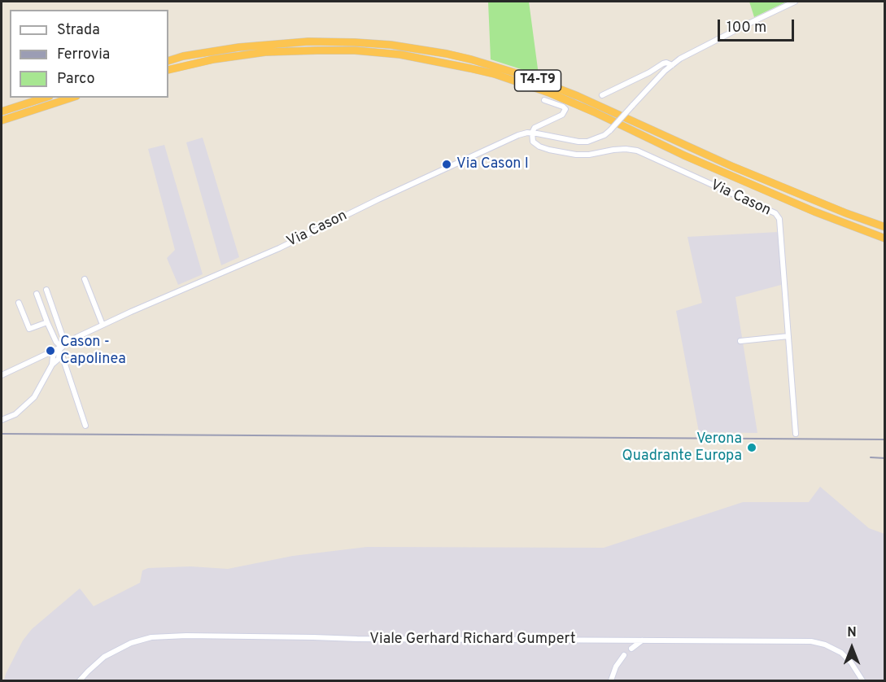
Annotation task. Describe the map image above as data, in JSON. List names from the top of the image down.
{
  "streets": {
    "highway": ["T4-T9"],
    "street": ["Via Cason", "Viale Gerhard Richard Gumpert"]
  },
  "places": ["Via Cason I", "Cason - Capolinea", "Verona Quadrante Europa"],
  "legend": ["Strada", "Ferrovia", "Parco"],
  "scale_bar": "100 m",
  "north": "top"
}
